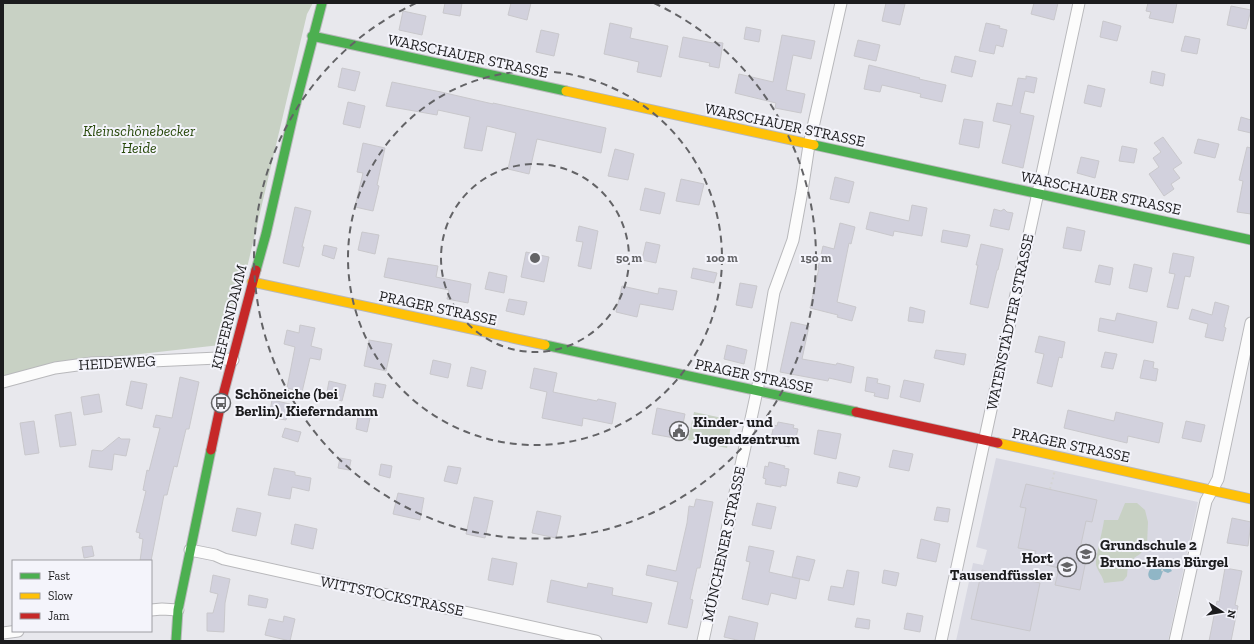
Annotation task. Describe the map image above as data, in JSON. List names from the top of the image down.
{
  "streets": {
    "street": [
      "WARSCHAUER STRASSE",
      "PRAGER STRASSE",
      "KIEFERNDAMM",
      "WATENSTÄDTER STRASSE",
      "HEIDEWEG",
      "MÜNCHENER STRASSE",
      "WITTSTOCKSTRASSE"
    ]
  },
  "crossings": [
    ["WARSCHAUER STRASSE", "KIEFERNDAMM"],
    ["WARSCHAUER STRASSE", "WATENSTÄDTER STRASSE"],
    ["WARSCHAUER STRASSE", "MÜNCHENER STRASSE"],
    ["PRAGER STRASSE", "KIEFERNDAMM"],
    ["PRAGER STRASSE", "WATENSTÄDTER STRASSE"],
    ["PRAGER STRASSE", "MÜNCHENER STRASSE"],
    ["KIEFERNDAMM", "HEIDEWEG"],
    ["KIEFERNDAMM", "WITTSTOCKSTRASSE"]
  ],
  "parks": ["Kleinschönebecker Heide"],
  "places": {
    "bus stop": ["Schöneiche (bei Berlin), Kieferndamm"],
    "public building": ["Kinder- und Jugendzentrum"],
    "school or university": ["Grundschule 2 Bruno-Hans Bürgel", "Hort Tausendfüssler"]
  },
  "legend": ["Fast", "Slow", "Jam"],
  "north": "right",
  "rings": ["50 m", "100 m", "150 m"]
}
